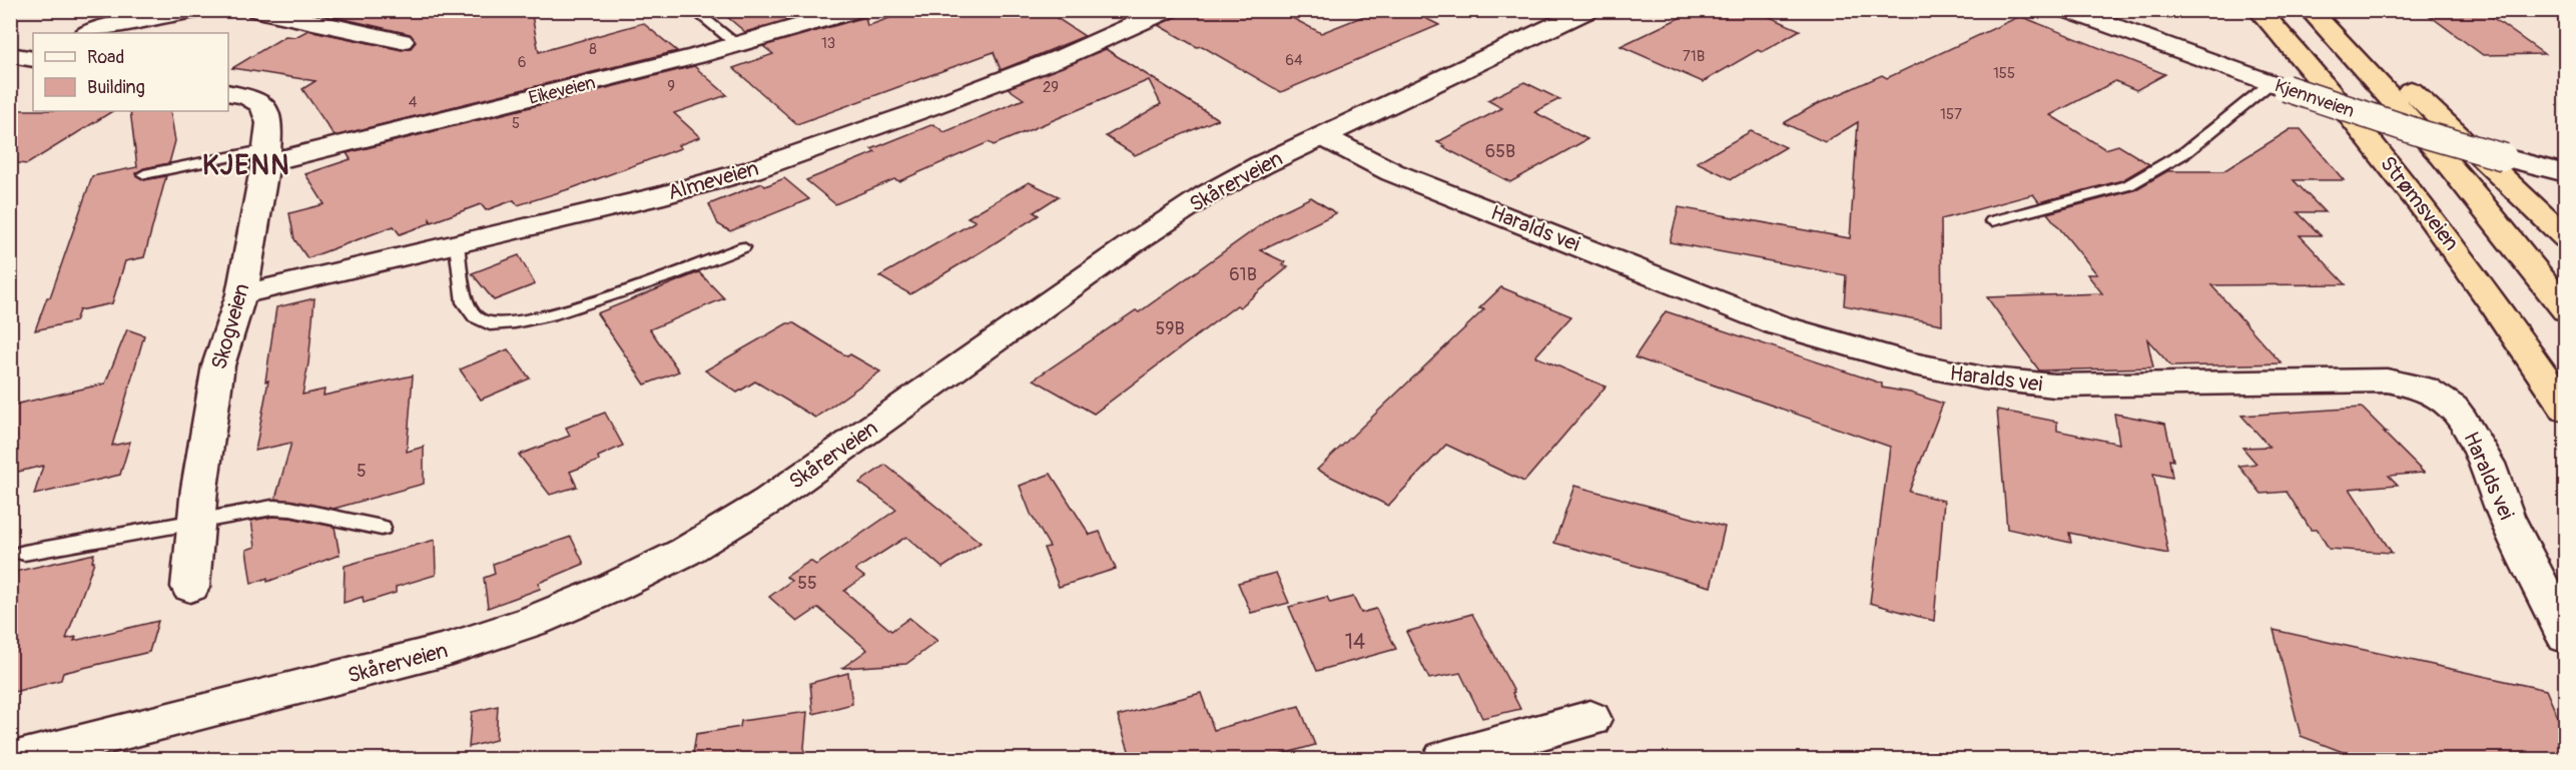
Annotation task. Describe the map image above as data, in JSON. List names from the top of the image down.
{
  "streets": {
    "highway": ["Strømsveien"],
    "street": [
      "Eikeveien",
      "Kjennveien",
      "Almeveien",
      "Skårerveien",
      "Haralds vei",
      "Skogveien"
    ]
  },
  "crossings": [
    ["Eikeveien", "Skogveien"],
    ["Almeveien", "Skogveien"],
    ["Skårerveien", "Haralds vei"]
  ],
  "districts": ["KJENN"],
  "house_numbers": [
    "13",
    "8",
    "71B",
    "64",
    "6",
    "155",
    "9",
    "29",
    "4",
    "157",
    "5",
    "65B",
    "61B",
    "59B",
    "5",
    "55",
    "14"
  ],
  "legend": ["Road", "Building"]
}
